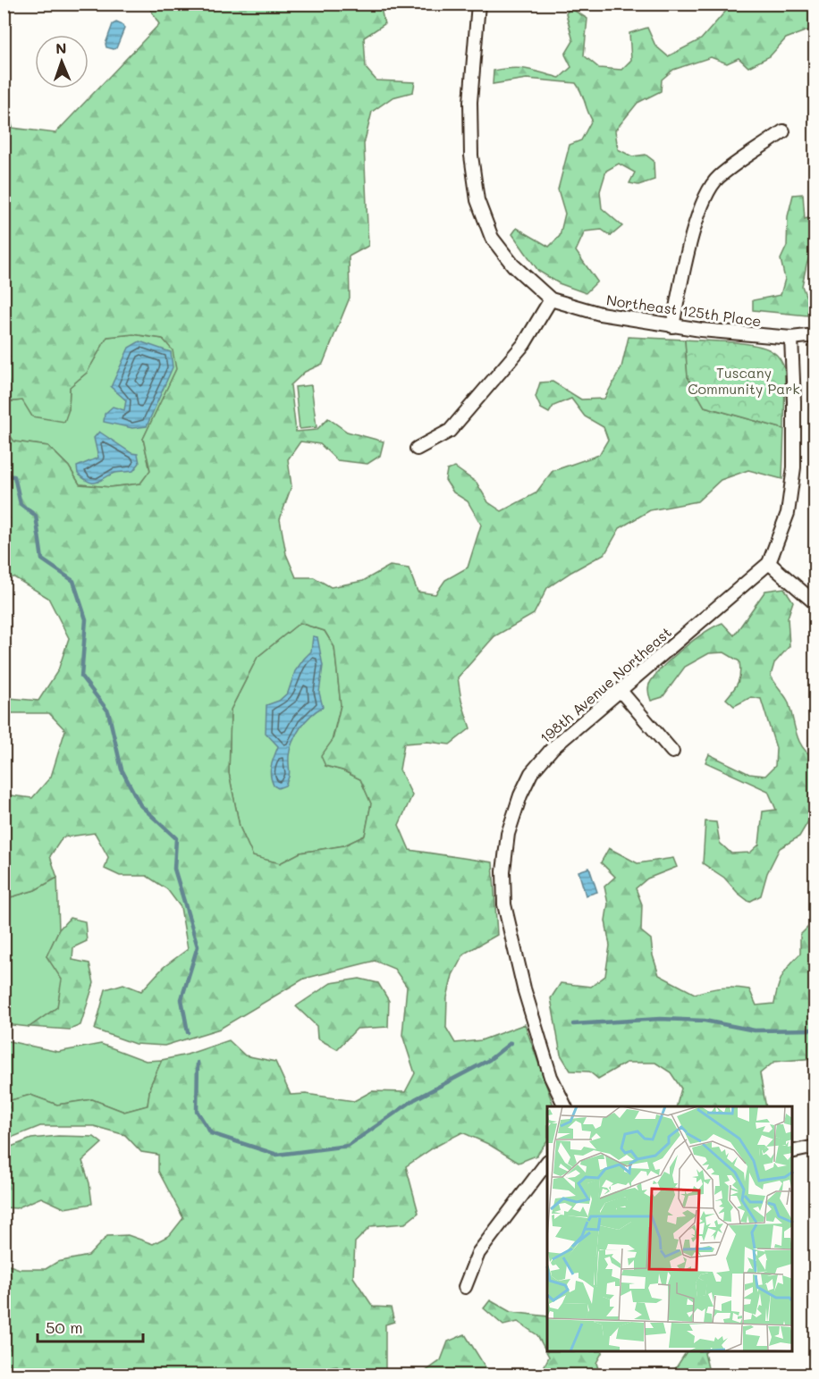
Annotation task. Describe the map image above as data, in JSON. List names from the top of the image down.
{
  "streets": {
    "street": ["Northeast 125th Place", "198th Avenue Northeast"]
  },
  "crossings": [
    ["Northeast 125th Place", "198th Avenue Northeast"]
  ],
  "parks": ["Tuscany Community Park"],
  "scale_bar": "50 m",
  "north": "top"
}
